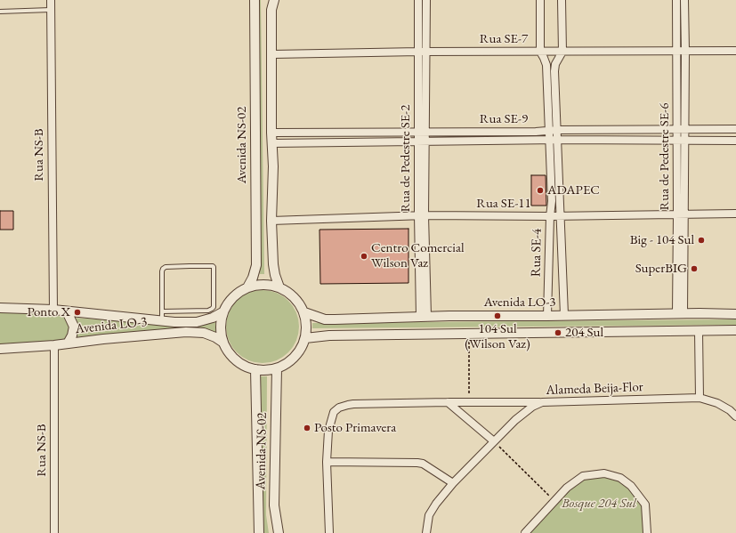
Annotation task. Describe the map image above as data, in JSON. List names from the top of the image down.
{
  "streets": {
    "street": [
      "Rua SE-7",
      "Rua SE-9",
      "Avenida NS-02",
      "Rua NS-B",
      "Rua de Pedestre SE-6",
      "Rua de Pedestre SE-2",
      "Rua SE-11",
      "Rua SE-4",
      "Avenida LO-3",
      "Alameda Beija-Flor"
    ]
  },
  "crossings": [
    ["Rua SE-7", "Rua de Pedestre SE-6"],
    ["Rua SE-7", "Rua de Pedestre SE-2"],
    ["Rua SE-7", "Rua SE-4"],
    ["Rua SE-9", "Rua de Pedestre SE-6"],
    ["Rua SE-9", "Rua de Pedestre SE-2"],
    ["Rua SE-9", "Rua SE-4"],
    ["Avenida NS-02", "Avenida LO-3"],
    ["Rua NS-B", "Avenida LO-3"],
    ["Rua de Pedestre SE-6", "Rua SE-11"],
    ["Rua de Pedestre SE-6", "Avenida LO-3"],
    ["Rua de Pedestre SE-2", "Rua SE-11"],
    ["Rua de Pedestre SE-2", "Avenida LO-3"],
    ["Rua SE-11", "Rua SE-4"],
    ["Rua SE-4", "Avenida LO-3"]
  ],
  "parks": ["Bosque 204 Sul"],
  "places": [
    "ADAPEC",
    "Big - 104 Sul",
    "Centro Comercial Wilson Vaz",
    "SuperBIG",
    "Ponto X",
    "104 Sul (Wilson Vaz)",
    "204 Sul",
    "Posto Primavera"
  ]
}
